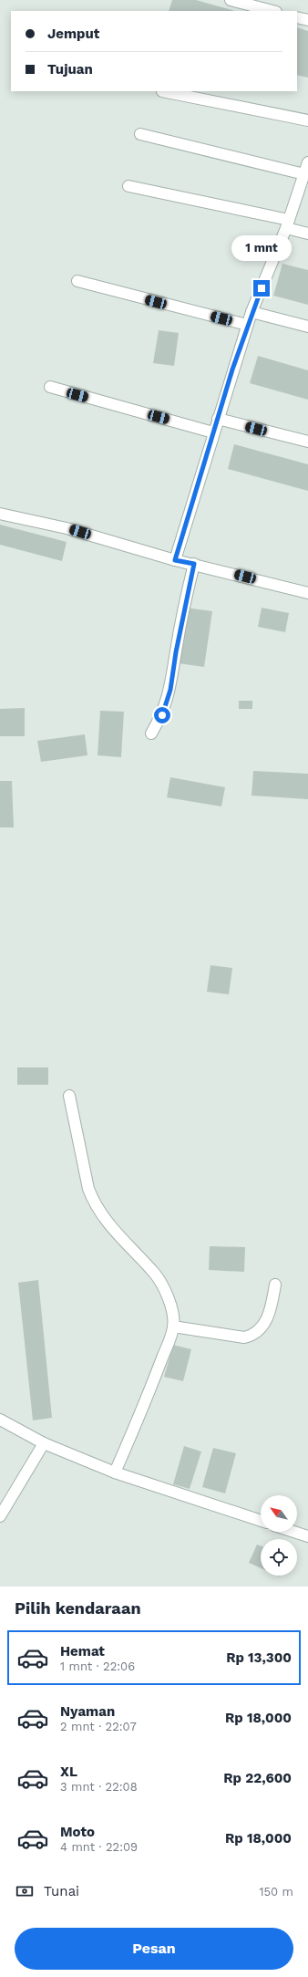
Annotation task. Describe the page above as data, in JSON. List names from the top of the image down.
{
  "north": "top left",
  "page": {
    "banner": ["Jemput", "Tujuan"],
    "bubble": "1 mnt",
    "heading": "Pilih kendaraan",
    "list": [
      {
        "name": "Hemat",
        "note": "1 mnt · 22:06",
        "value": "Rp 13,300"
      },
      {
        "name": "Nyaman",
        "note": "2 mnt · 22:07",
        "value": "Rp 18,000"
      },
      {
        "name": "XL",
        "note": "3 mnt · 22:08",
        "value": "Rp 22,600"
      },
      {
        "name": "Moto",
        "note": "4 mnt · 22:09",
        "value": "Rp 18,000"
      }
    ],
    "pay": ["Tunai", "150 m"],
    "buttons": "Pesan"
  }
}
